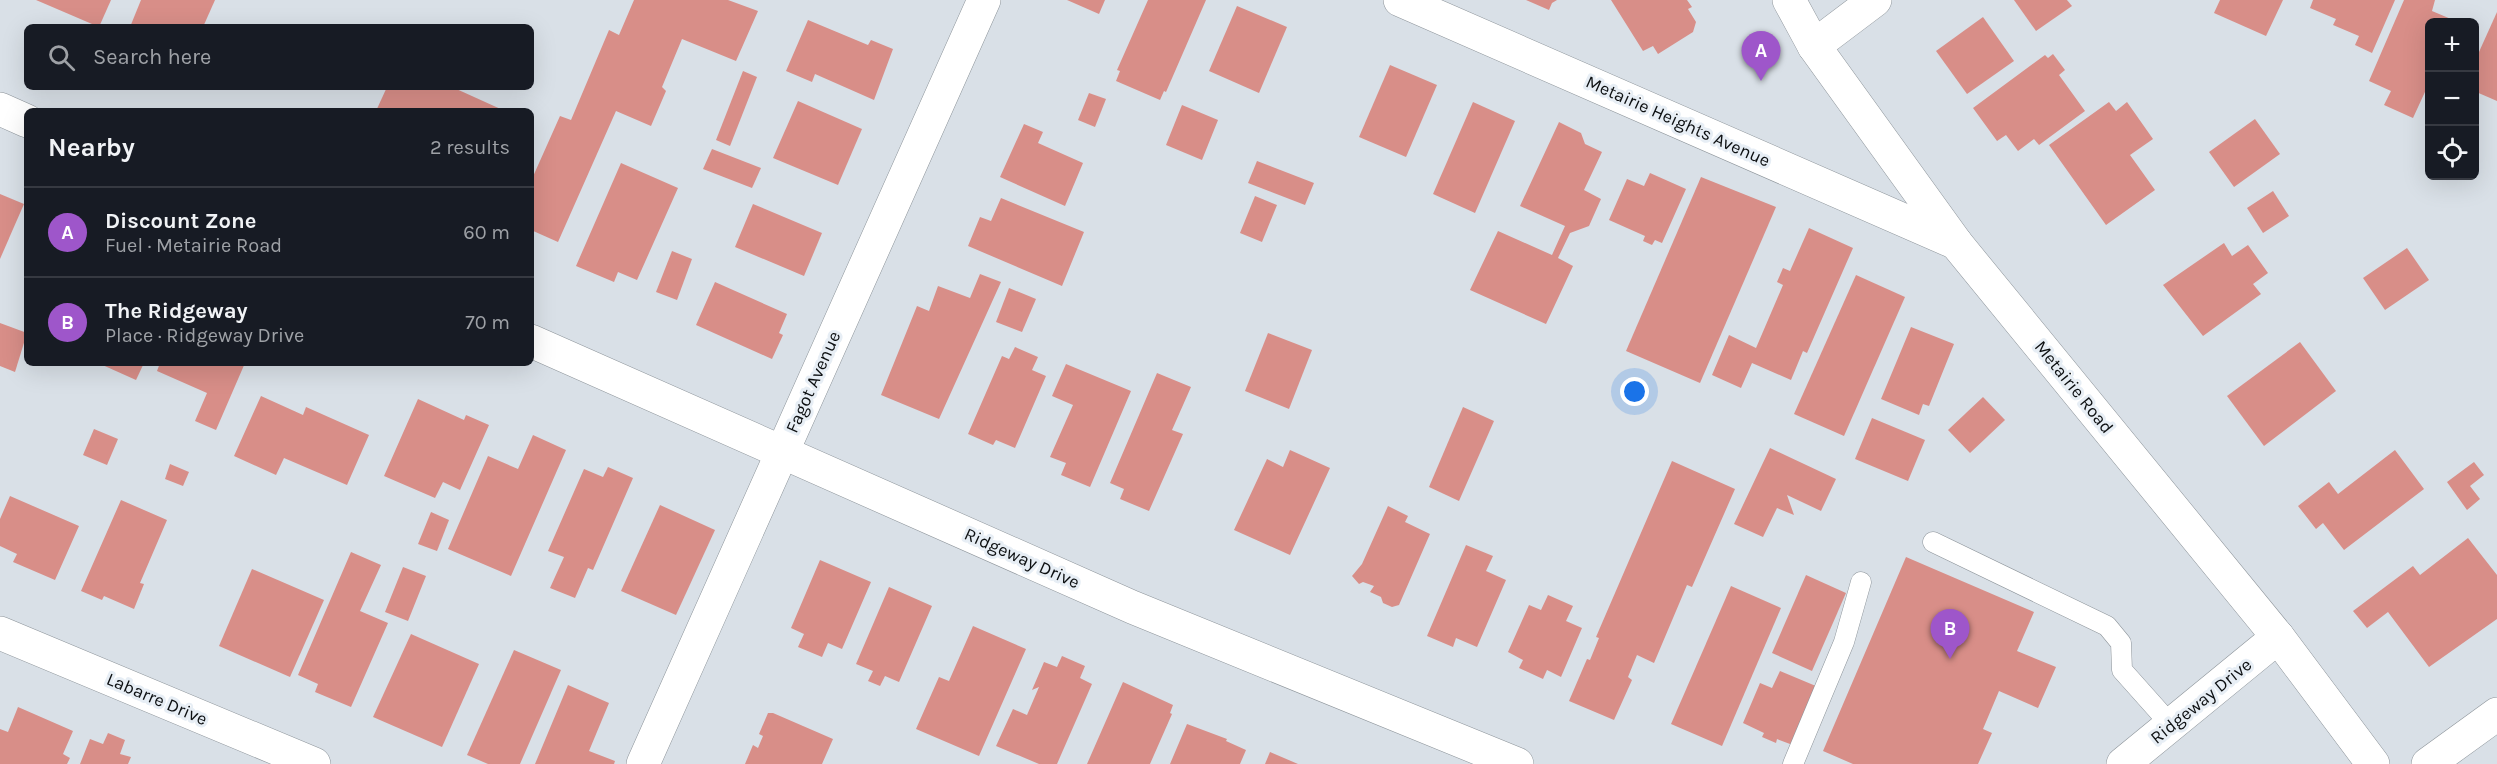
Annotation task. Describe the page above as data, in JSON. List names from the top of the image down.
{
  "streets": {
    "street": [
      "Metairie Heights Avenue",
      "Fagot Avenue",
      "Metairie Road",
      "Ridgeway Drive",
      "Labarre Drive"
    ]
  },
  "crossings": [
    ["Metairie Heights Avenue", "Metairie Road"],
    ["Fagot Avenue", "Ridgeway Drive"],
    ["Metairie Road", "Ridgeway Drive"]
  ],
  "page": {
    "map_buttons": ["+", "−"],
    "search": "Search here",
    "pins": ["A", "B"],
    "heading": ["Nearby", "2 results"],
    "list": [
      {
        "mark": "A",
        "name": "Discount Zone",
        "note": "Fuel · Metairie Road",
        "value": "60 m"
      },
      {
        "mark": "B",
        "name": "The Ridgeway",
        "note": "Place · Ridgeway Drive",
        "value": "70 m"
      }
    ]
  }
}
